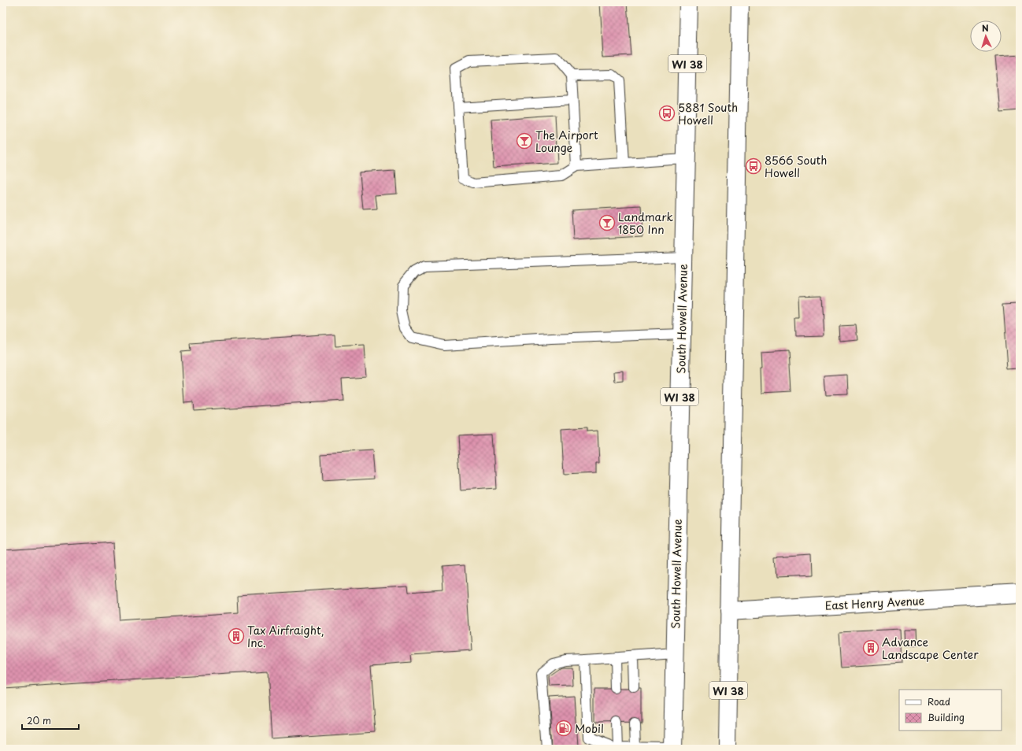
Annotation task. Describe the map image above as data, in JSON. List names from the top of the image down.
{
  "streets": {
    "main road": ["WI 38", "South Howell Avenue", "East Henry Avenue"]
  },
  "crossings": [
    ["WI 38", "East Henry Avenue"]
  ],
  "places": {
    "bus stop": ["5881 South Howell", "8566 South Howell"],
    "bar": ["The Airport Lounge", "Landmark 1850 Inn"],
    "building": ["Tax Airfraight, Inc.", "Advance Landscape Center"],
    "fuel station": ["Mobil"]
  },
  "legend": ["Road", "Building"],
  "scale_bar": "20 m",
  "north": "top"
}
